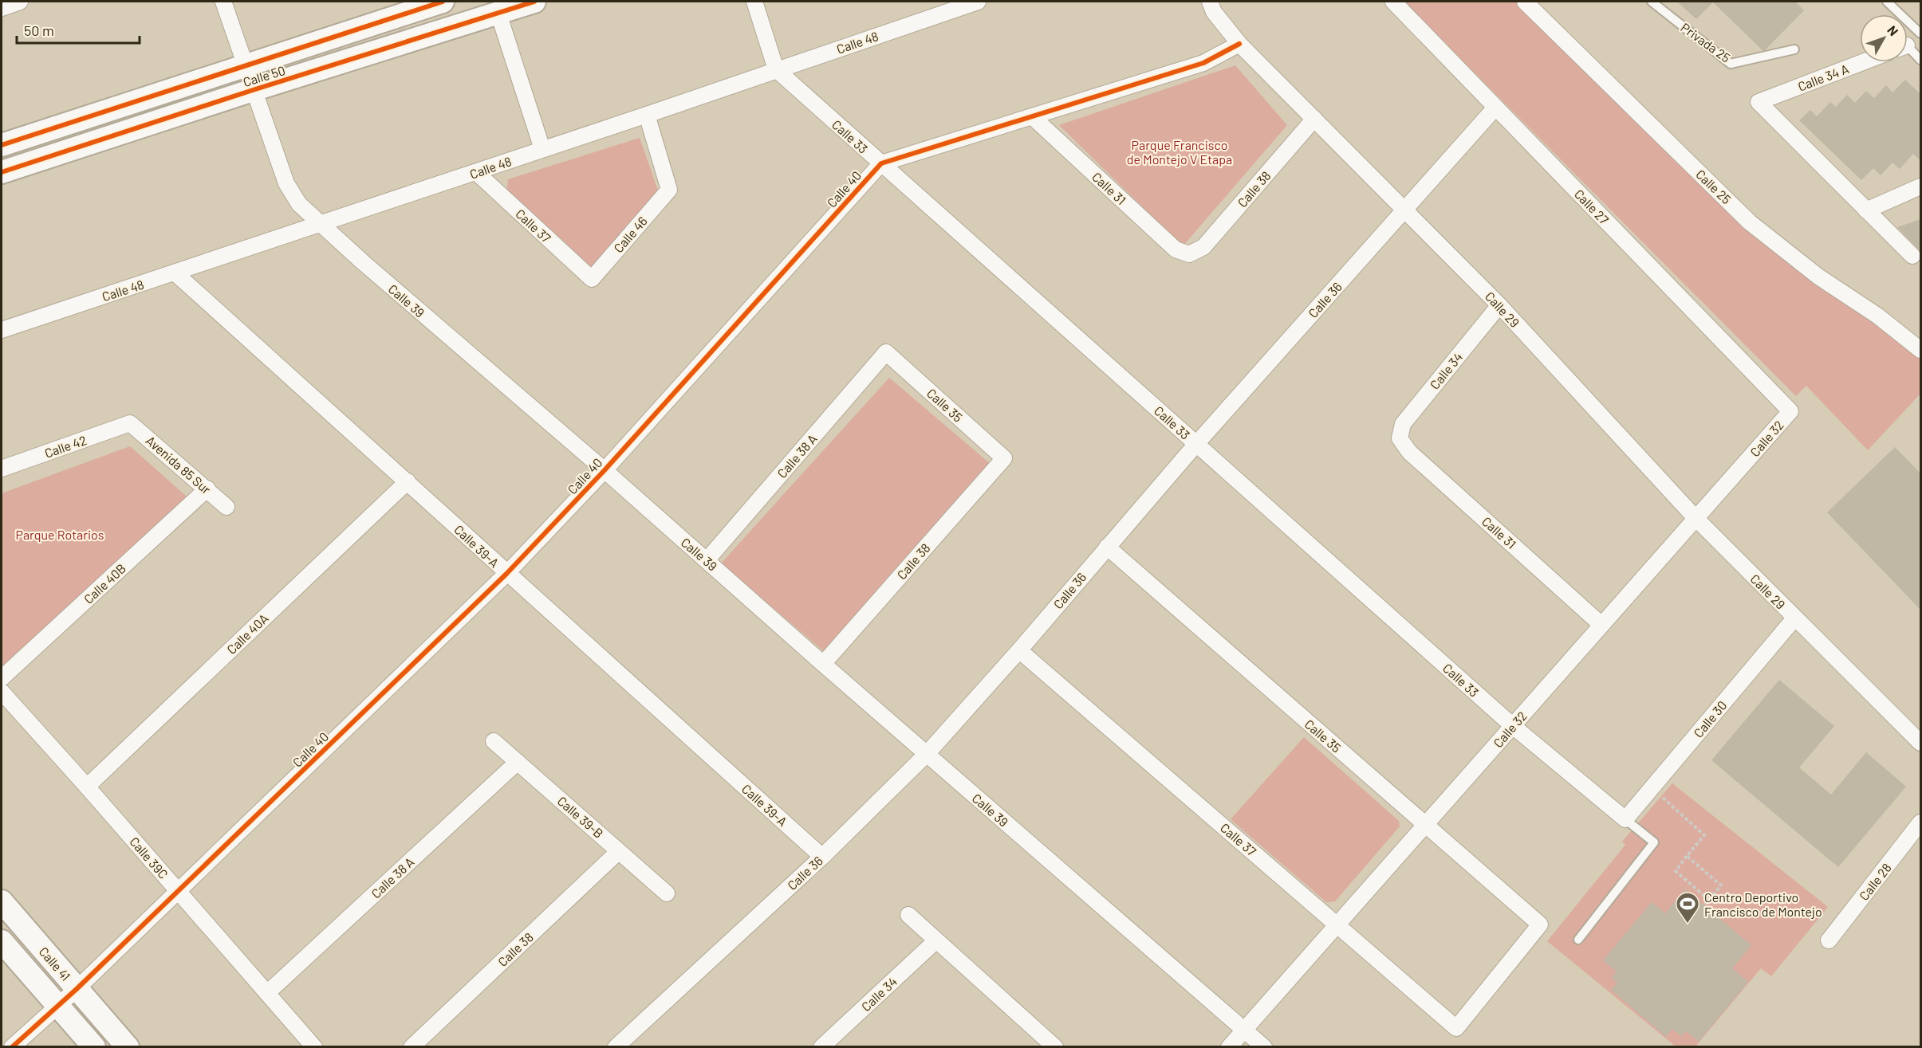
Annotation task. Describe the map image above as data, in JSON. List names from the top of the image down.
{
  "streets": {
    "main road": ["Calle 50", "Calle 41"],
    "street": [
      "Calle 48",
      "Calle 34 A",
      "Calle 33",
      "Calle 25",
      "Calle 31",
      "Calle 40",
      "Calle 38",
      "Calle 27",
      "Calle 37",
      "Calle 46",
      "Calle 36",
      "Calle 39",
      "Calle 29",
      "Calle 34",
      "Calle 35",
      "Calle 32",
      "Calle 42",
      "Calle 38 A",
      "Avenida 85 Sur",
      "Calle 39-A",
      "Calle 40B",
      "Calle 40A",
      "Calle 30",
      "Calle 39-B",
      "Calle 39C",
      "Calle 28"
    ],
    "lane": ["Privada 25"]
  },
  "crossings": [
    ["Calle 48", "Calle 33"],
    ["Calle 48", "Calle 37"],
    ["Calle 48", "Calle 46"],
    ["Calle 48", "Calle 39"],
    ["Calle 48", "Calle 39-A"],
    ["Calle 50", "Calle 39"],
    ["Calle 33", "Calle 40"],
    ["Calle 33", "Calle 36"],
    ["Calle 33", "Calle 32"],
    ["Calle 33", "Calle 30"],
    ["Calle 31", "Calle 38"],
    ["Calle 31", "Calle 34"],
    ["Calle 31", "Calle 32"],
    ["Calle 40", "Calle 39"],
    ["Calle 40", "Calle 39-A"],
    ["Calle 40", "Calle 39C"],
    ["Calle 40", "Calle 41"],
    ["Calle 38", "Calle 39"],
    ["Calle 38", "Calle 29"],
    ["Calle 38", "Calle 35"],
    ["Calle 38", "Calle 39-B"],
    ["Calle 27", "Calle 36"],
    ["Calle 27", "Calle 32"],
    ["Calle 37", "Calle 46"],
    ["Calle 37", "Calle 36"],
    ["Calle 37", "Calle 35"],
    ["Calle 37", "Calle 32"],
    ["Calle 36", "Calle 39"],
    ["Calle 36", "Calle 29"],
    ["Calle 36", "Calle 35"],
    ["Calle 36", "Calle 39-A"],
    ["Calle 39", "Calle 32"],
    ["Calle 39", "Calle 38 A"],
    ["Calle 29", "Calle 34"],
    ["Calle 29", "Calle 32"],
    ["Calle 29", "Calle 30"],
    ["Calle 35", "Calle 32"],
    ["Calle 35", "Calle 38 A"],
    ["Calle 42", "Avenida 85 Sur"],
    ["Calle 38 A", "Calle 39-B"],
    ["Calle 38 A", "Calle 39C"],
    ["Avenida 85 Sur", "Calle 40B"],
    ["Calle 39-A", "Calle 40A"],
    ["Calle 40A", "Calle 39C"]
  ],
  "parks": ["Parque Francisco de Montejo V Etapa", "Parque Rotarios"],
  "places": {
    "sports": ["Centro Deportivo Francisco de Montejo"]
  },
  "scale_bar": "50 m",
  "north": "top right"
}
